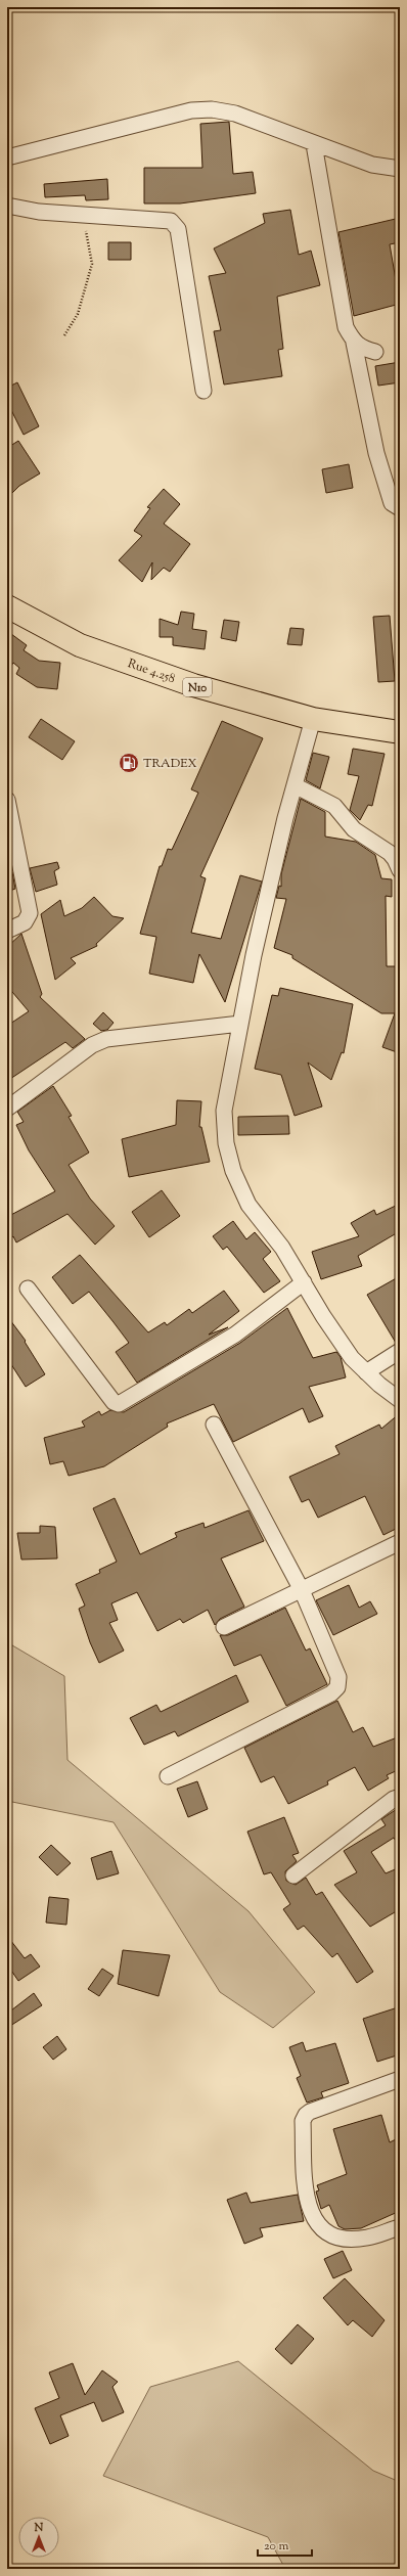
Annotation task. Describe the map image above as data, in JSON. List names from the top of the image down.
{
  "streets": {
    "highway": ["Rue 4.258", "N10"]
  },
  "places": {
    "fuel station": ["TRADEX"]
  },
  "scale_bar": "20 m",
  "north": "top"
}
